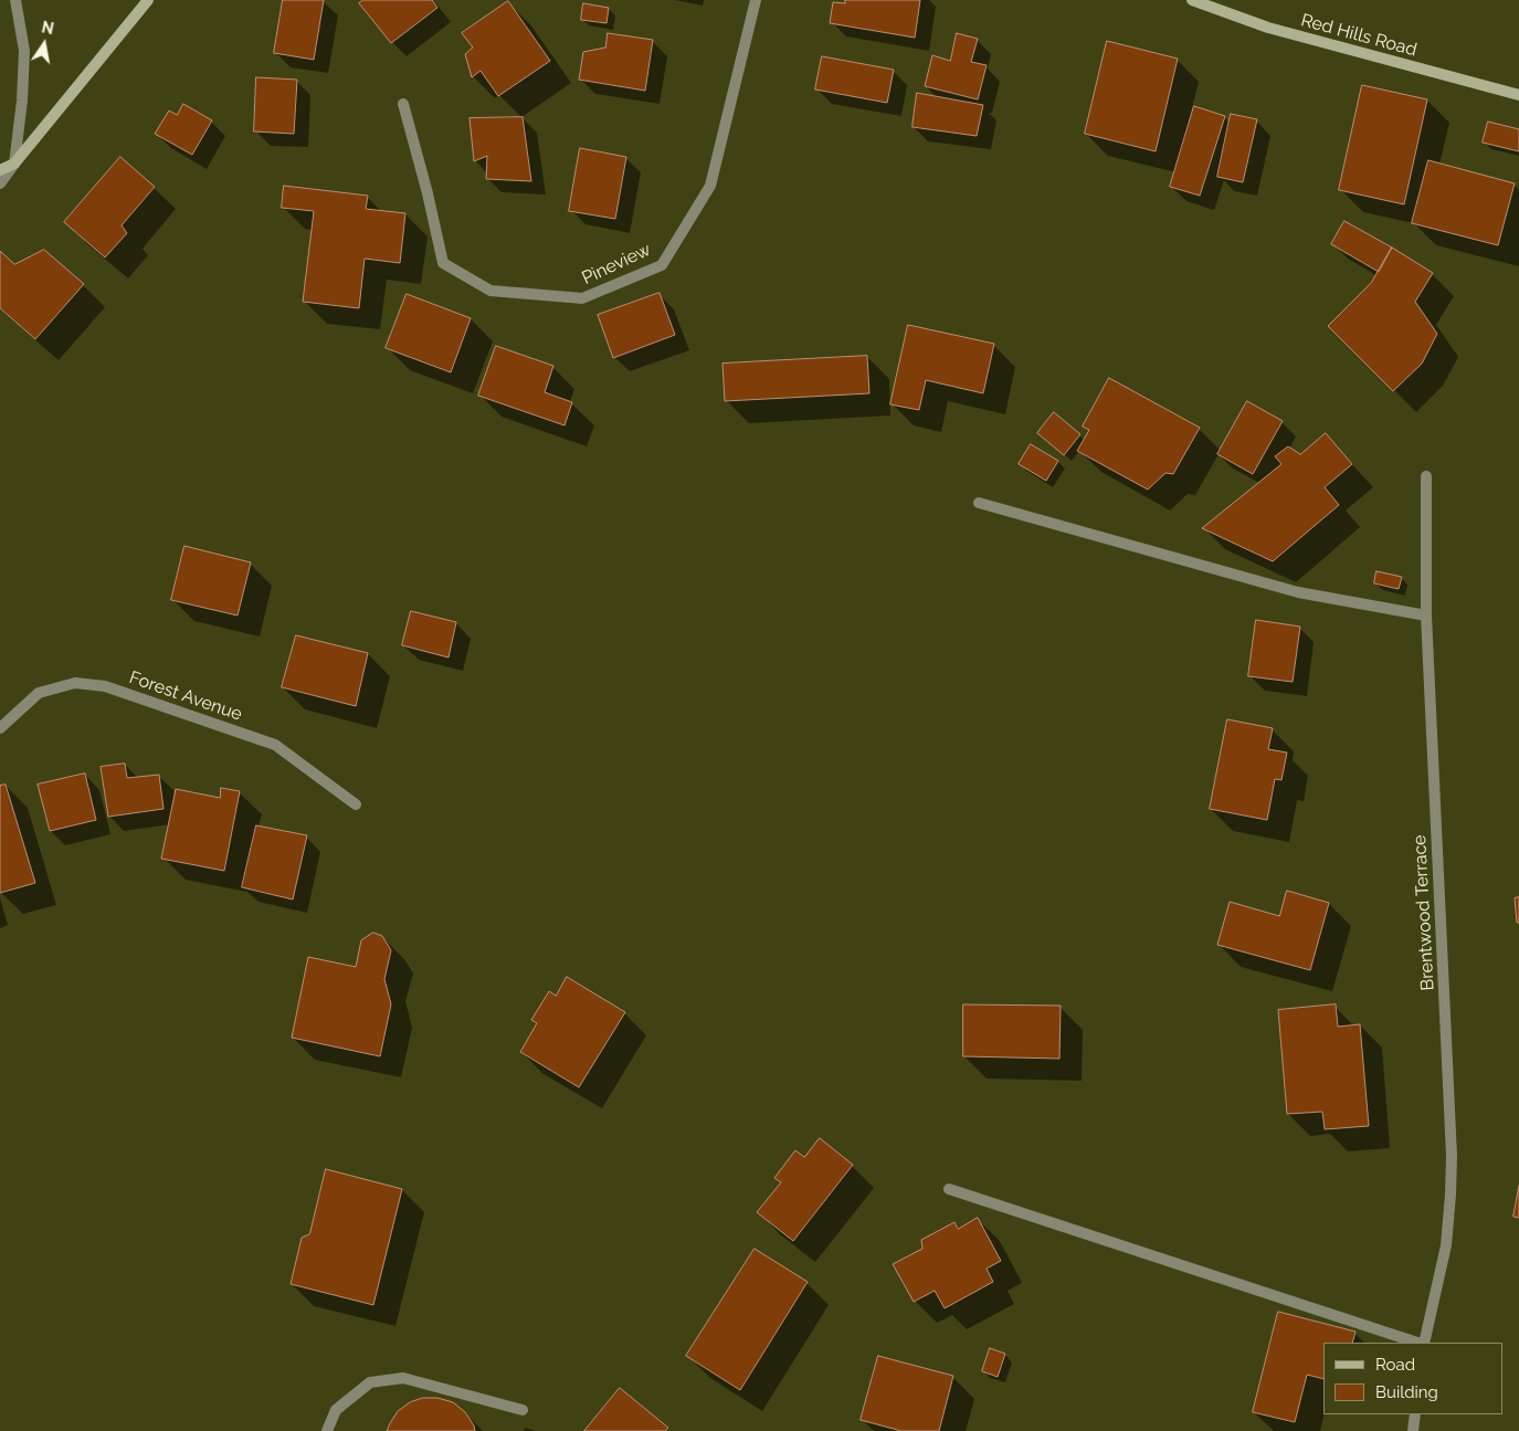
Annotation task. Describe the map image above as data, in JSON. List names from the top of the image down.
{
  "streets": {
    "main road": ["Red Hills Road"],
    "street": ["Pineview", "Forest Avenue", "Brentwood Terrace"]
  },
  "legend": ["Road", "Building"],
  "north": "top"
}
